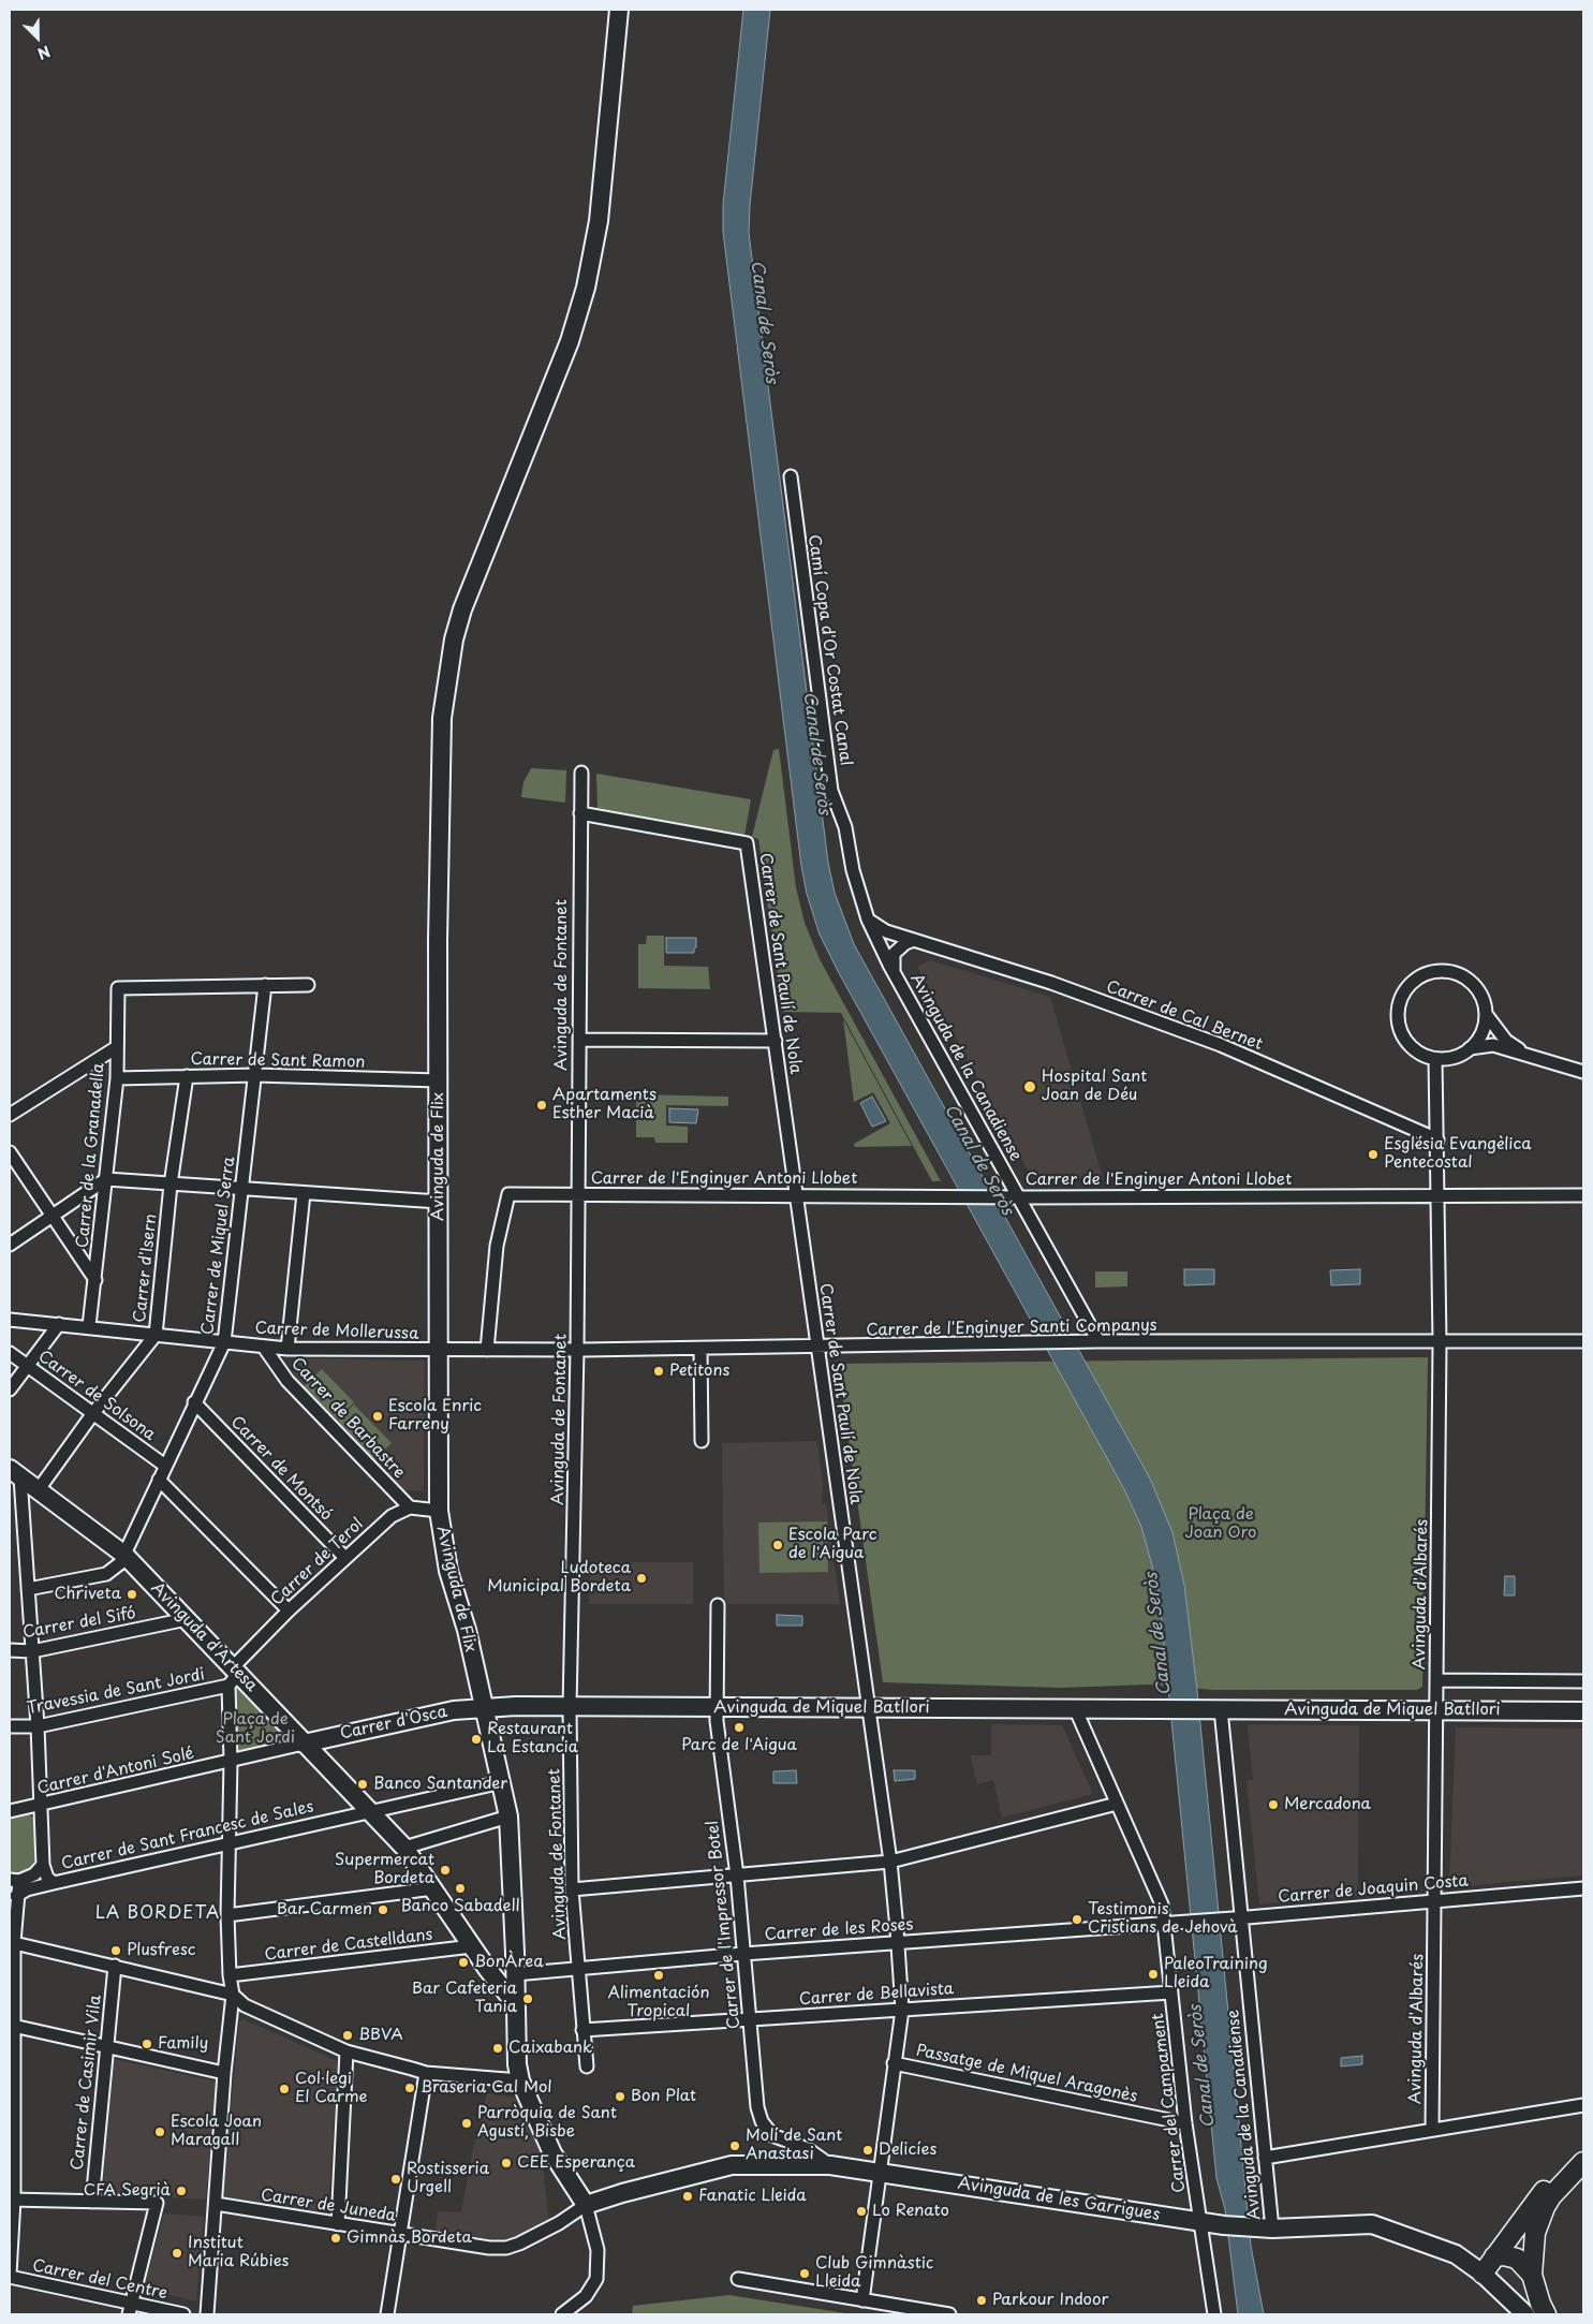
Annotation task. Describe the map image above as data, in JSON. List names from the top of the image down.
{
  "streets": {
    "main road": [
      "Avinguda de Flix",
      "Avinguda d'Artesa",
      "Avinguda de Miquel Batllori",
      "Carrer d'Osca",
      "Avinguda de les Garrigues"
    ],
    "street": [
      "Camí Copa d'Or Costat Canal",
      "Carrer de Sant Paulí de Nola",
      "Avinguda de Fontanet",
      "Carrer de Cal Bernet",
      "Carrer de Sant Ramon",
      "Avinguda de la Canadiense",
      "Carrer de la Granadella",
      "Carrer de l'Enginyer Antoni Llobet",
      "Carrer de Miquel Serra",
      "Carrer d'Isern",
      "Carrer de l'Enginyer Santi Companys",
      "Carrer de Mollerussa",
      "Carrer de Solsona",
      "Carrer de Barbastre",
      "Carrer de Montsó",
      "Carrer de Terol",
      "Avinguda d'Albarés",
      "Carrer del Sifó",
      "Travessia de Sant Jordi",
      "Carrer d'Antoni Solé",
      "Carrer de Sant Francesc de Sales",
      "Carrer de Joaquin Costa",
      "Carrer de l'Impressor Botel",
      "Carrer de les Roses",
      "Carrer de Castelldans",
      "Carrer de Bellavista",
      "Passatge de Miquel Aragonès",
      "Carrer de Casimir Vila",
      "Carrer del Campament",
      "Carrer de Juneda",
      "Carrer del Centre"
    ]
  },
  "crossings": [
    ["Camí Copa d'Or Costat Canal", "Avinguda de la Canadiense"],
    ["Carrer de Sant Paulí de Nola", "Avinguda de Fontanet"],
    ["Carrer de Sant Paulí de Nola", "Carrer de l'Enginyer Antoni Llobet"],
    ["Carrer de Sant Paulí de Nola", "Carrer de l'Enginyer Santi Companys"],
    ["Carrer de Sant Paulí de Nola", "Avinguda de Miquel Batllori"],
    ["Carrer de Sant Paulí de Nola", "Carrer de les Roses"],
    ["Carrer de Sant Paulí de Nola", "Carrer de Bellavista"],
    ["Carrer de Sant Paulí de Nola", "Passatge de Miquel Aragonès"],
    ["Carrer de Sant Paulí de Nola", "Avinguda de les Garrigues"],
    ["Avinguda de Fontanet", "Carrer de l'Enginyer Antoni Llobet"],
    ["Avinguda de Fontanet", "Carrer de l'Enginyer Santi Companys"],
    ["Avinguda de Fontanet", "Avinguda de Miquel Batllori"],
    ["Avinguda de Fontanet", "Carrer de les Roses"],
    ["Avinguda de Fontanet", "Carrer de Bellavista"],
    ["Carrer de Cal Bernet", "Avinguda de la Canadiense"],
    ["Carrer de Cal Bernet", "Avinguda d'Albarés"],
    ["Carrer de Sant Ramon", "Carrer de la Granadella"],
    ["Carrer de Sant Ramon", "Avinguda de Flix"],
    ["Carrer de Sant Ramon", "Carrer de Miquel Serra"],
    ["Carrer de Sant Ramon", "Carrer d'Isern"],
    ["Avinguda de la Canadiense", "Carrer de l'Enginyer Antoni Llobet"],
    ["Avinguda de la Canadiense", "Carrer de l'Enginyer Santi Companys"],
    ["Avinguda de la Canadiense", "Avinguda de Miquel Batllori"],
    ["Avinguda de la Canadiense", "Carrer de Joaquin Costa"],
    ["Avinguda de la Canadiense", "Avinguda de les Garrigues"],
    ["Carrer de la Granadella", "Carrer de Miquel Serra"],
    ["Carrer de la Granadella", "Carrer de Mollerussa"],
    ["Avinguda de Flix", "Carrer de l'Enginyer Santi Companys"],
    ["Avinguda de Flix", "Carrer de Mollerussa"],
    ["Avinguda de Flix", "Avinguda d'Artesa"],
    ["Avinguda de Flix", "Avinguda de Miquel Batllori"],
    ["Avinguda de Flix", "Carrer d'Osca"],
    ["Avinguda de Flix", "Carrer de Sant Francesc de Sales"],
    ["Avinguda de Flix", "Carrer de les Roses"],
    ["Avinguda de Flix", "Avinguda de les Garrigues"],
    ["Avinguda de Flix", "Carrer de Juneda"],
    ["Carrer de l'Enginyer Antoni Llobet", "Carrer de l'Enginyer Santi Companys"],
    ["Carrer de l'Enginyer Antoni Llobet", "Avinguda d'Albarés"],
    ["Carrer de Miquel Serra", "Carrer de Mollerussa"],
    ["Carrer de Miquel Serra", "Carrer de Solsona"],
    ["Carrer de Miquel Serra", "Carrer de Montsó"],
    ["Carrer de Miquel Serra", "Avinguda d'Artesa"],
    ["Carrer d'Isern", "Carrer de Mollerussa"],
    ["Carrer d'Isern", "Carrer de Solsona"],
    ["Carrer d'Isern", "Avinguda d'Artesa"],
    ["Carrer de l'Enginyer Santi Companys", "Carrer de Mollerussa"],
    ["Carrer de l'Enginyer Santi Companys", "Avinguda d'Albarés"],
    ["Carrer de Mollerussa", "Carrer de Barbastre"],
    ["Carrer de Barbastre", "Carrer de Terol"],
    ["Carrer de Montsó", "Carrer de Terol"],
    ["Carrer de Terol", "Avinguda d'Artesa"],
    ["Carrer de Terol", "Travessia de Sant Jordi"],
    ["Avinguda d'Albarés", "Avinguda de Miquel Batllori"],
    ["Avinguda d'Albarés", "Carrer de Joaquin Costa"],
    ["Carrer del Sifó", "Avinguda d'Artesa"],
    ["Avinguda d'Artesa", "Travessia de Sant Jordi"],
    ["Avinguda d'Artesa", "Carrer d'Osca"],
    ["Avinguda d'Artesa", "Carrer de Sant Francesc de Sales"],
    ["Avinguda d'Artesa", "Carrer de Castelldans"],
    ["Avinguda de Miquel Batllori", "Carrer d'Osca"],
    ["Avinguda de Miquel Batllori", "Carrer de l'Impressor Botel"],
    ["Avinguda de Miquel Batllori", "Carrer del Campament"],
    ["Carrer de Joaquin Costa", "Carrer de les Roses"],
    ["Carrer de Joaquin Costa", "Carrer del Campament"],
    ["Carrer de l'Impressor Botel", "Carrer de les Roses"],
    ["Carrer de l'Impressor Botel", "Carrer de Bellavista"],
    ["Carrer de l'Impressor Botel", "Avinguda de les Garrigues"],
    ["Carrer de les Roses", "Carrer del Campament"],
    ["Carrer de Bellavista", "Carrer del Campament"],
    ["Passatge de Miquel Aragonès", "Carrer del Campament"],
    ["Carrer del Campament", "Avinguda de les Garrigues"]
  ],
  "districts": ["LA BORDETA"],
  "water": ["Canal de Seròs"],
  "parks": ["Plaça de Joan Oro", "Plaça de Sant Jordi"],
  "places": [
    "Hospital Sant Joan de Déu",
    "Apartaments Esther Macià",
    "Església Evangèlica Pentecostal",
    "Petitons",
    "Escola Enric Farreny",
    "Escola Parc de l'Aigua",
    "Ludoteca Municipal Bordeta",
    "Chriveta",
    "Parc de l'Aigua",
    "Restaurant La Estancia",
    "Banco Santander",
    "Mercadona",
    "Supermercat Bordeta",
    "Banco Sabadell",
    "Bar Carmen",
    "Testimonis Cristians de Jehovà",
    "Plusfresc",
    "BonÀrea",
    "PaleoTraining Lleida",
    "Alimentación Tropical",
    "Bar Cafeteria Tania",
    "BBVA",
    "Family",
    "Caixabank",
    "Braseria Cal Mol",
    "Col·legi El Carme",
    "Bon Plat",
    "Parròquia de Sant Agustí, Bisbe",
    "Escola Joan Maragall",
    "Molí de Sant Anastasi",
    "Delicíes",
    "CEE Esperança",
    "Rostisseria Urgell",
    "CFA Segrià",
    "Fanatic Lleida",
    "Lo Renato",
    "Gimnàs Bordeta",
    "Institut Maria Rúbies",
    "Club Gimnàstic Lleida",
    "Parkour Indoor"
  ],
  "north": "bottom right"
}
